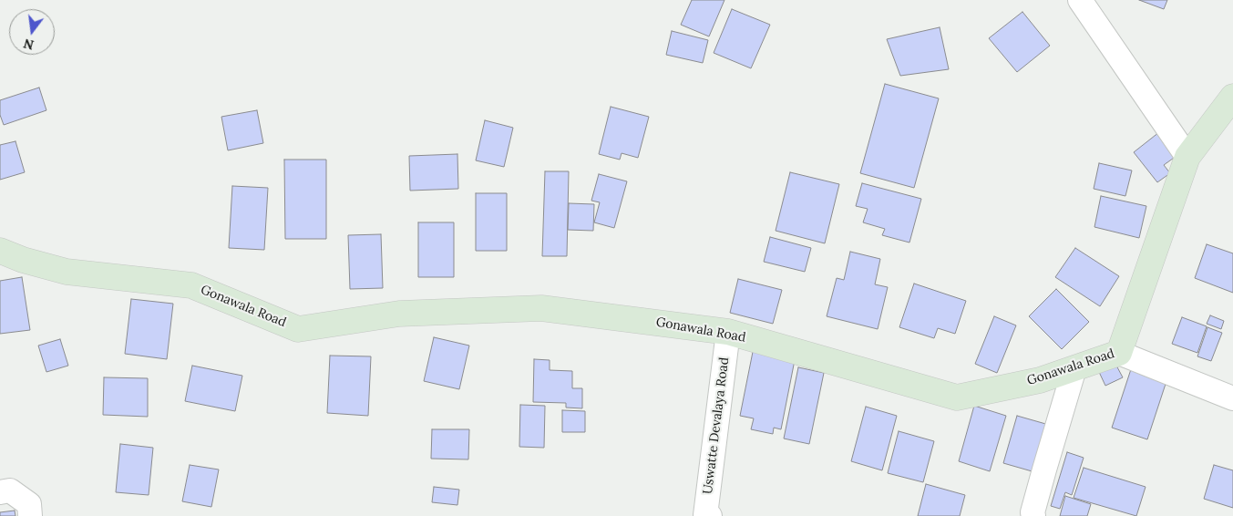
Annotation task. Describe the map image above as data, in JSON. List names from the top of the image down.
{
  "streets": {
    "street": ["Gonawala Road", "Uswatte Devalaya Road"]
  },
  "crossings": [
    ["Gonawala Road", "Uswatte Devalaya Road"]
  ],
  "north": "bottom"
}
